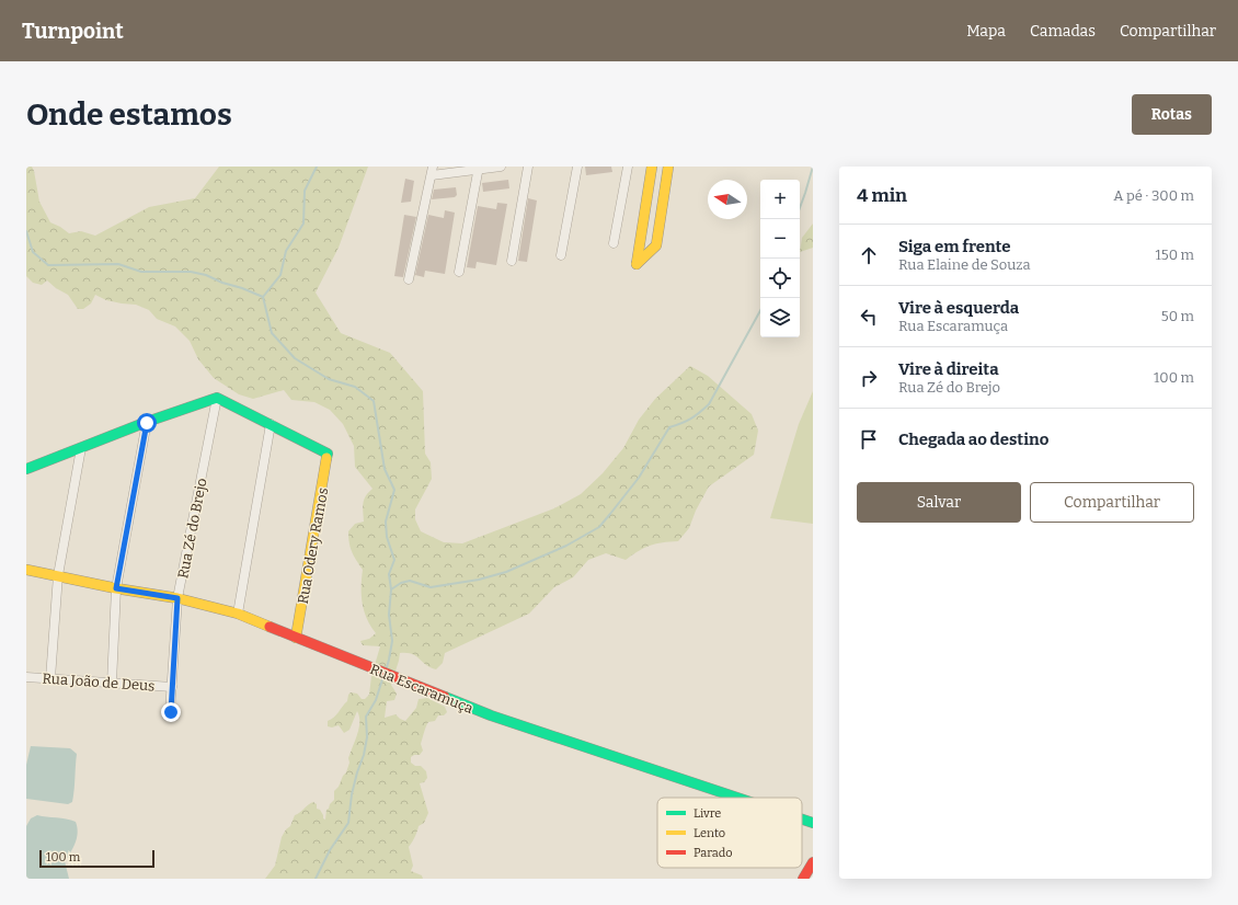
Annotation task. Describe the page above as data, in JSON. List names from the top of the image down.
{
  "streets": {
    "street": [
      "Rua Zé do Brejo",
      "Rua Odery Ramos",
      "Rua João de Deus",
      "Rua Escaramuça"
    ]
  },
  "crossings": [
    ["Rua Zé do Brejo", "Rua João de Deus"],
    ["Rua Zé do Brejo", "Rua Escaramuça"],
    ["Rua Odery Ramos", "Rua Escaramuça"]
  ],
  "legend": ["Livre", "Lento", "Parado"],
  "scale_bar": "100 m",
  "north": "left",
  "page": {
    "header": "Turnpoint",
    "nav": ["Mapa", "Camadas", "Compartilhar"],
    "buttons": [
      "Rotas",
      ["Salvar", "Compartilhar"]
    ],
    "title": "Onde estamos",
    "heading": ["4 min", "A pé · 300 m"],
    "map_buttons": ["+", "−"],
    "list": [
      ["Siga em frente", "Rua Elaine de Souza", "150 m"],
      ["Vire à esquerda", "Rua Escaramuça", "50 m"],
      ["Vire à direita", "Rua Zé do Brejo", "100 m"],
      "Chegada ao destino"
    ],
    "scale": "100 m"
  }
}
